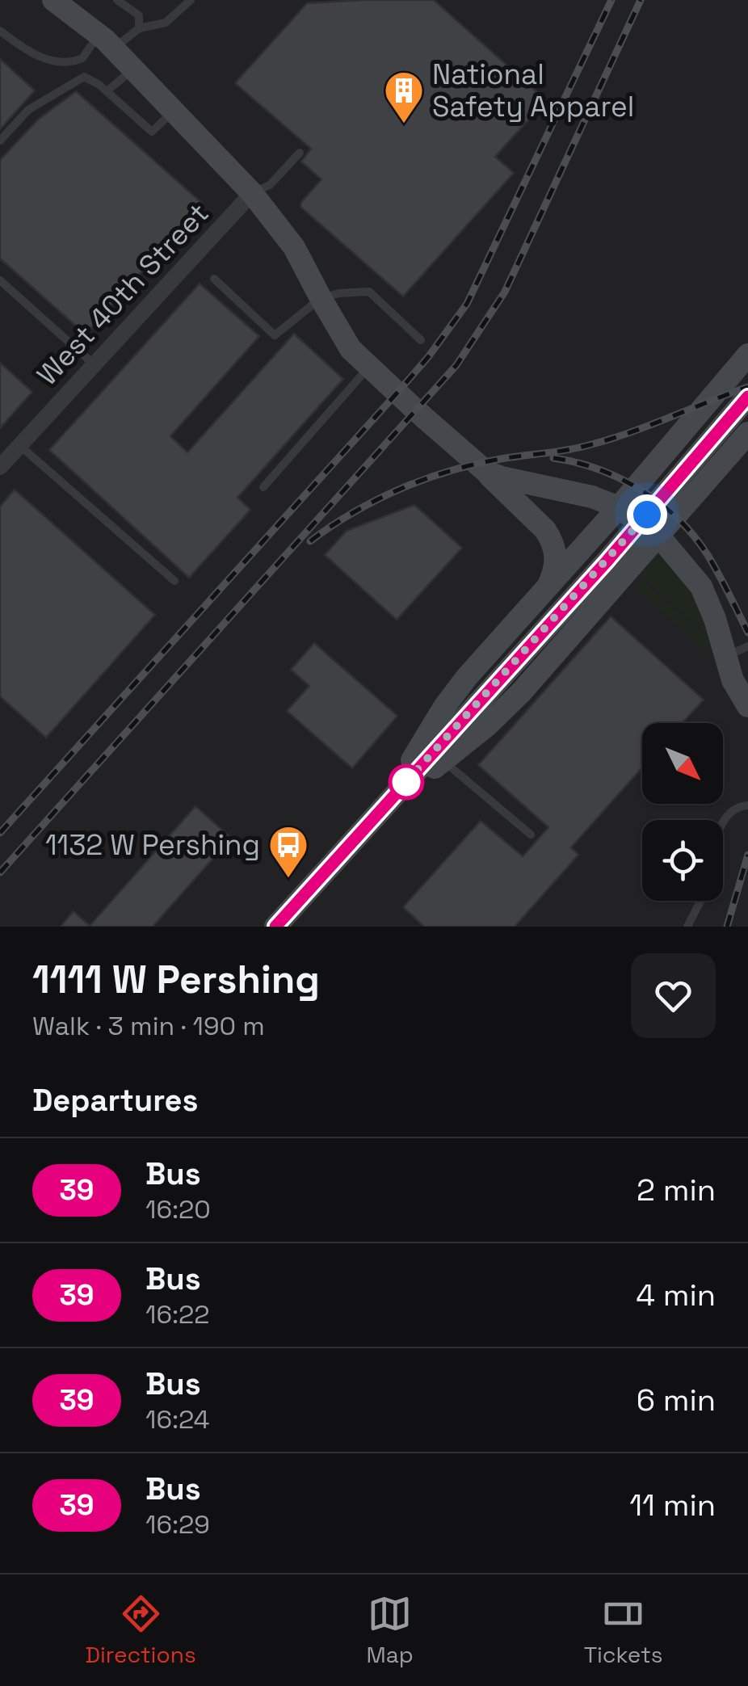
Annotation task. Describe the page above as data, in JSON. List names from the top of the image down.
{
  "streets": {
    "street": ["West 40th Street"]
  },
  "places": {
    "building": ["National Safety Apparel"],
    "bus stop": ["1132 W Pershing"]
  },
  "lines": ["bus line 39"],
  "north": "bottom right",
  "page": {
    "heading": [
      ["1111 W Pershing", "Walk · 3 min · 190 m"],
      "Departures"
    ],
    "list": [
      {
        "mark": "39",
        "name": "Bus",
        "note": "16:20",
        "value": "2 min"
      },
      {
        "mark": "39",
        "name": "Bus",
        "note": "16:22",
        "value": "4 min"
      },
      {
        "mark": "39",
        "name": "Bus",
        "note": "16:24",
        "value": "6 min"
      },
      {
        "mark": "39",
        "name": "Bus",
        "note": "16:29",
        "value": "11 min"
      }
    ],
    "tabs": ["Directions", "Map", "Tickets"]
  }
}
